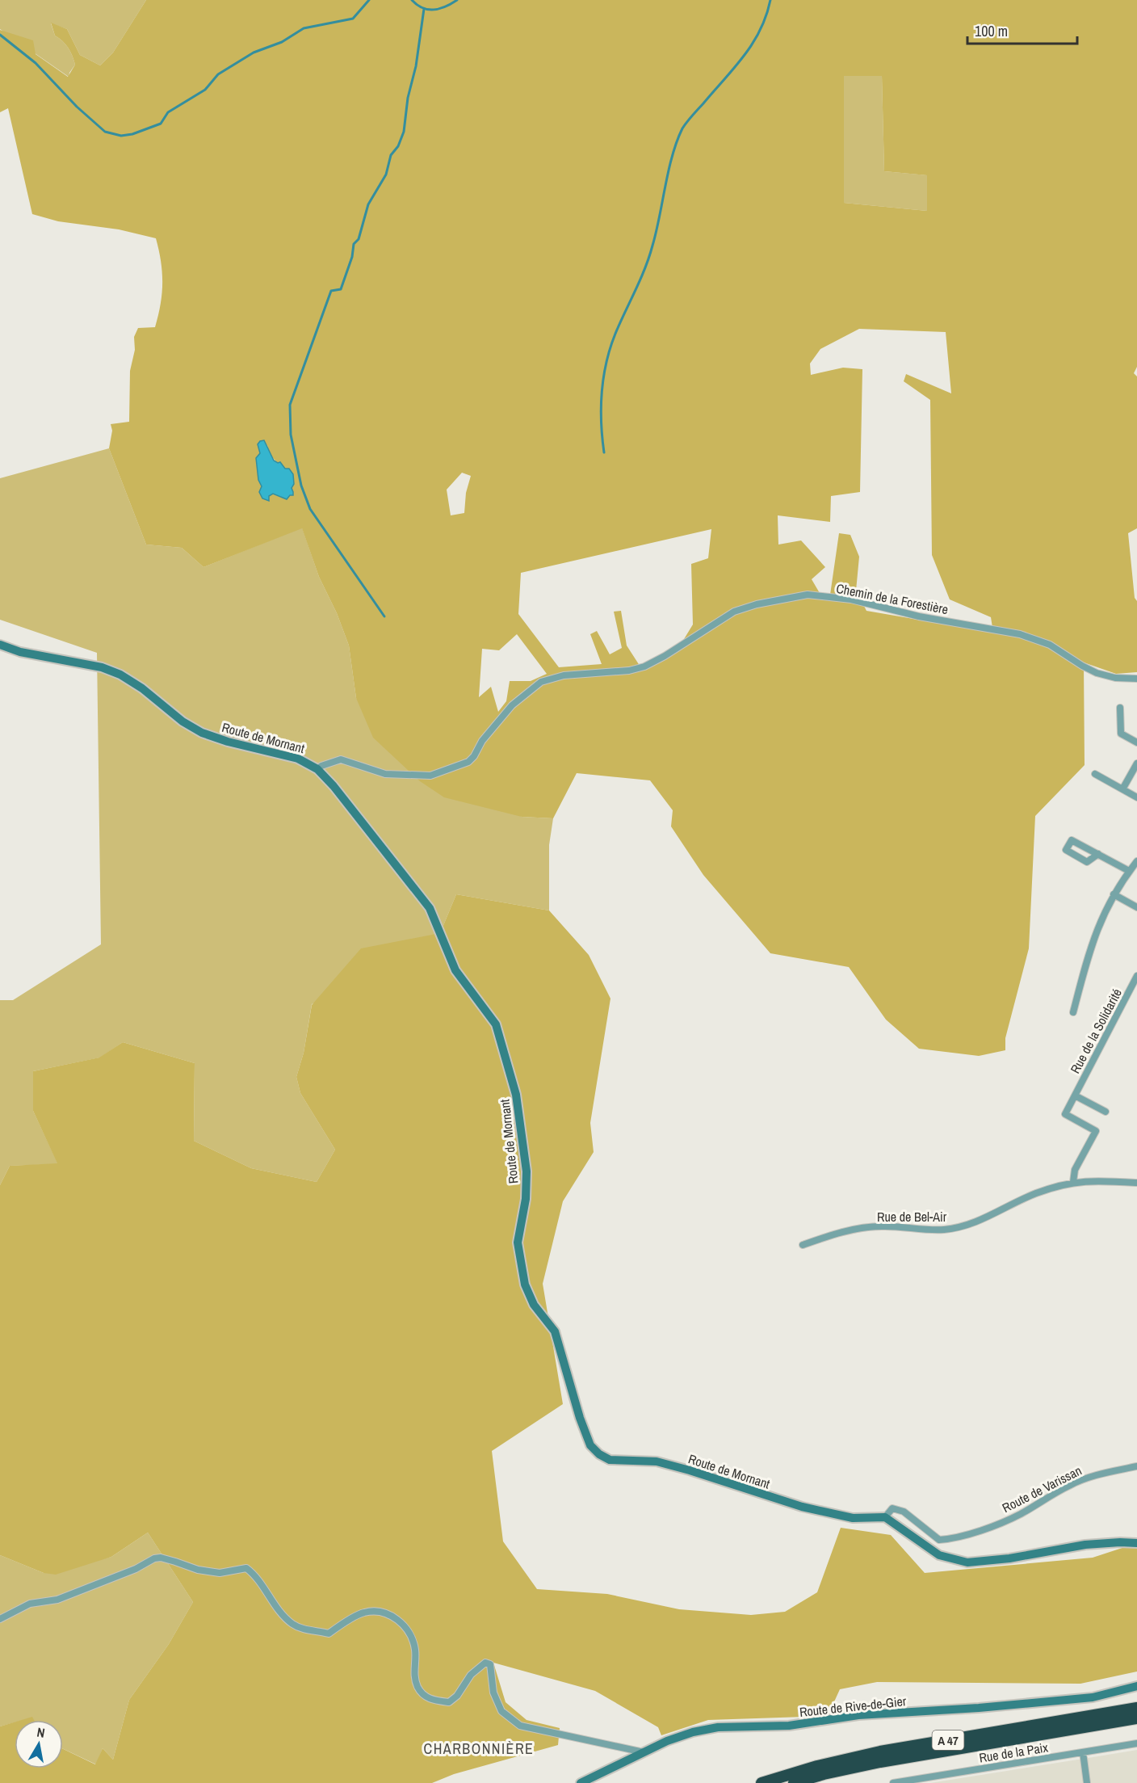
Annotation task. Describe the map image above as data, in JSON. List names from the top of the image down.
{
  "streets": {
    "highway": ["A 47"],
    "main road": ["Route de Mornant", "Route de Rive-de-Gier"],
    "street": [
      "Chemin de la Forestière",
      "Rue de la Solidarité",
      "Rue de Bel-Air",
      "Route de Varissan",
      "Rue de la Paix"
    ]
  },
  "crossings": [
    ["Chemin de la Forestière", "Route de Mornant"],
    ["Route de Mornant", "Route de Varissan"]
  ],
  "districts": ["CHARBONNIÈRE"],
  "scale_bar": "100 m",
  "north": "top"
}
